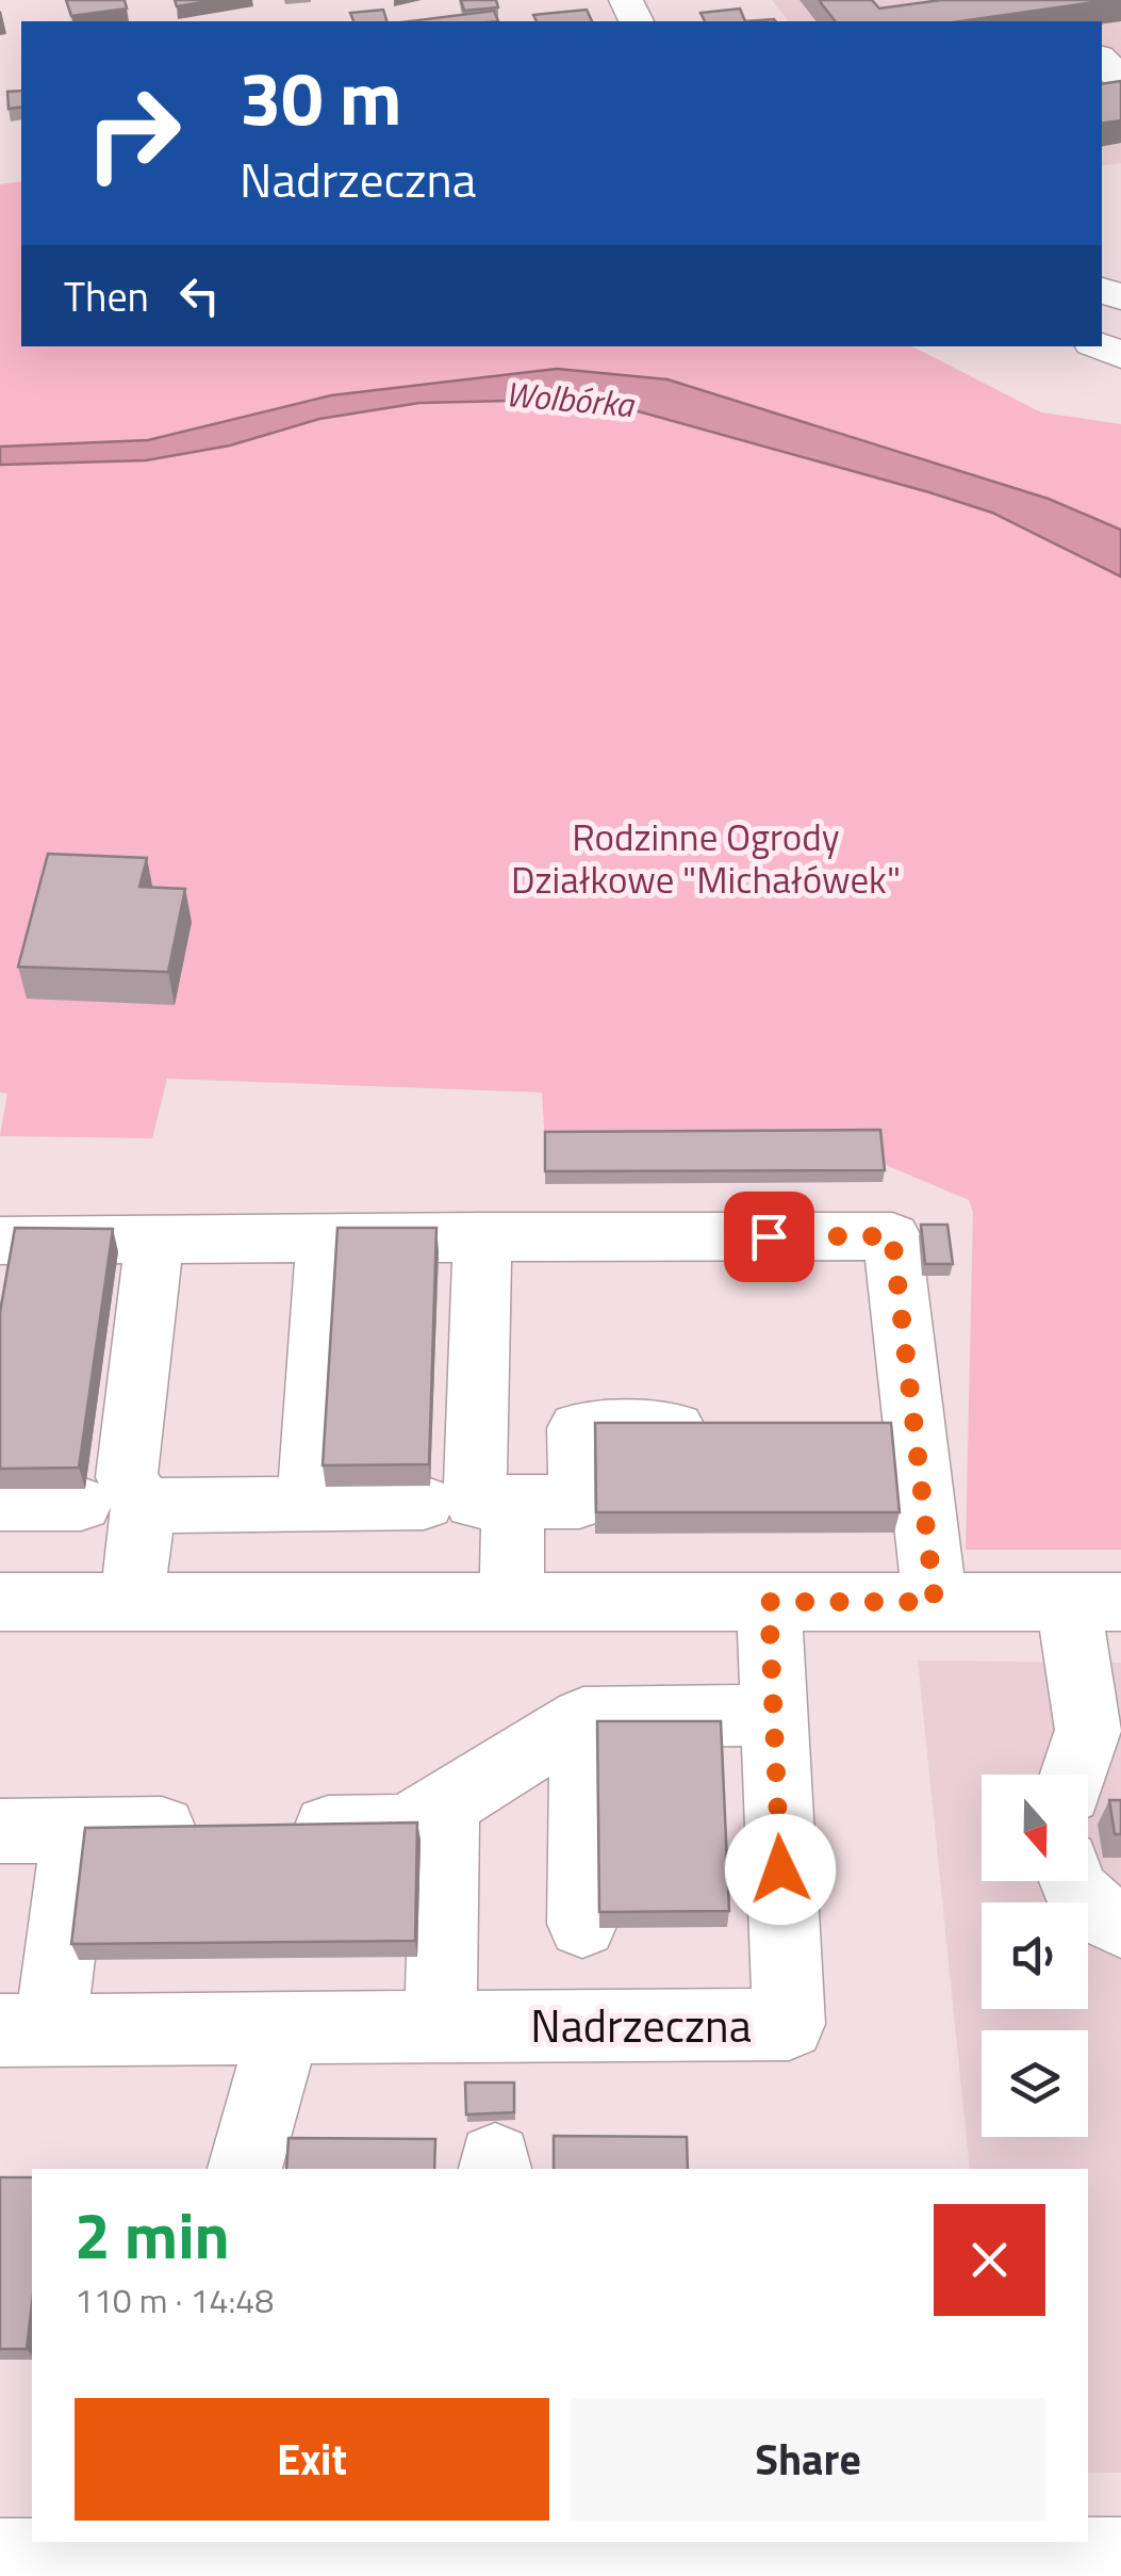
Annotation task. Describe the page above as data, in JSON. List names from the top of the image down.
{
  "streets": {
    "street": ["Nadrzeczna"]
  },
  "water": ["Wolbórka"],
  "parks": ["Rodzinne Ogrody Działkowe \"Michałówek\""],
  "north": "bottom",
  "page": {
    "turn": ["30 m", "Nadrzeczna"],
    "then": "Then",
    "heading": ["2 min", "110 m · 14:48"],
    "buttons": ["Exit", "Share"]
  }
}
